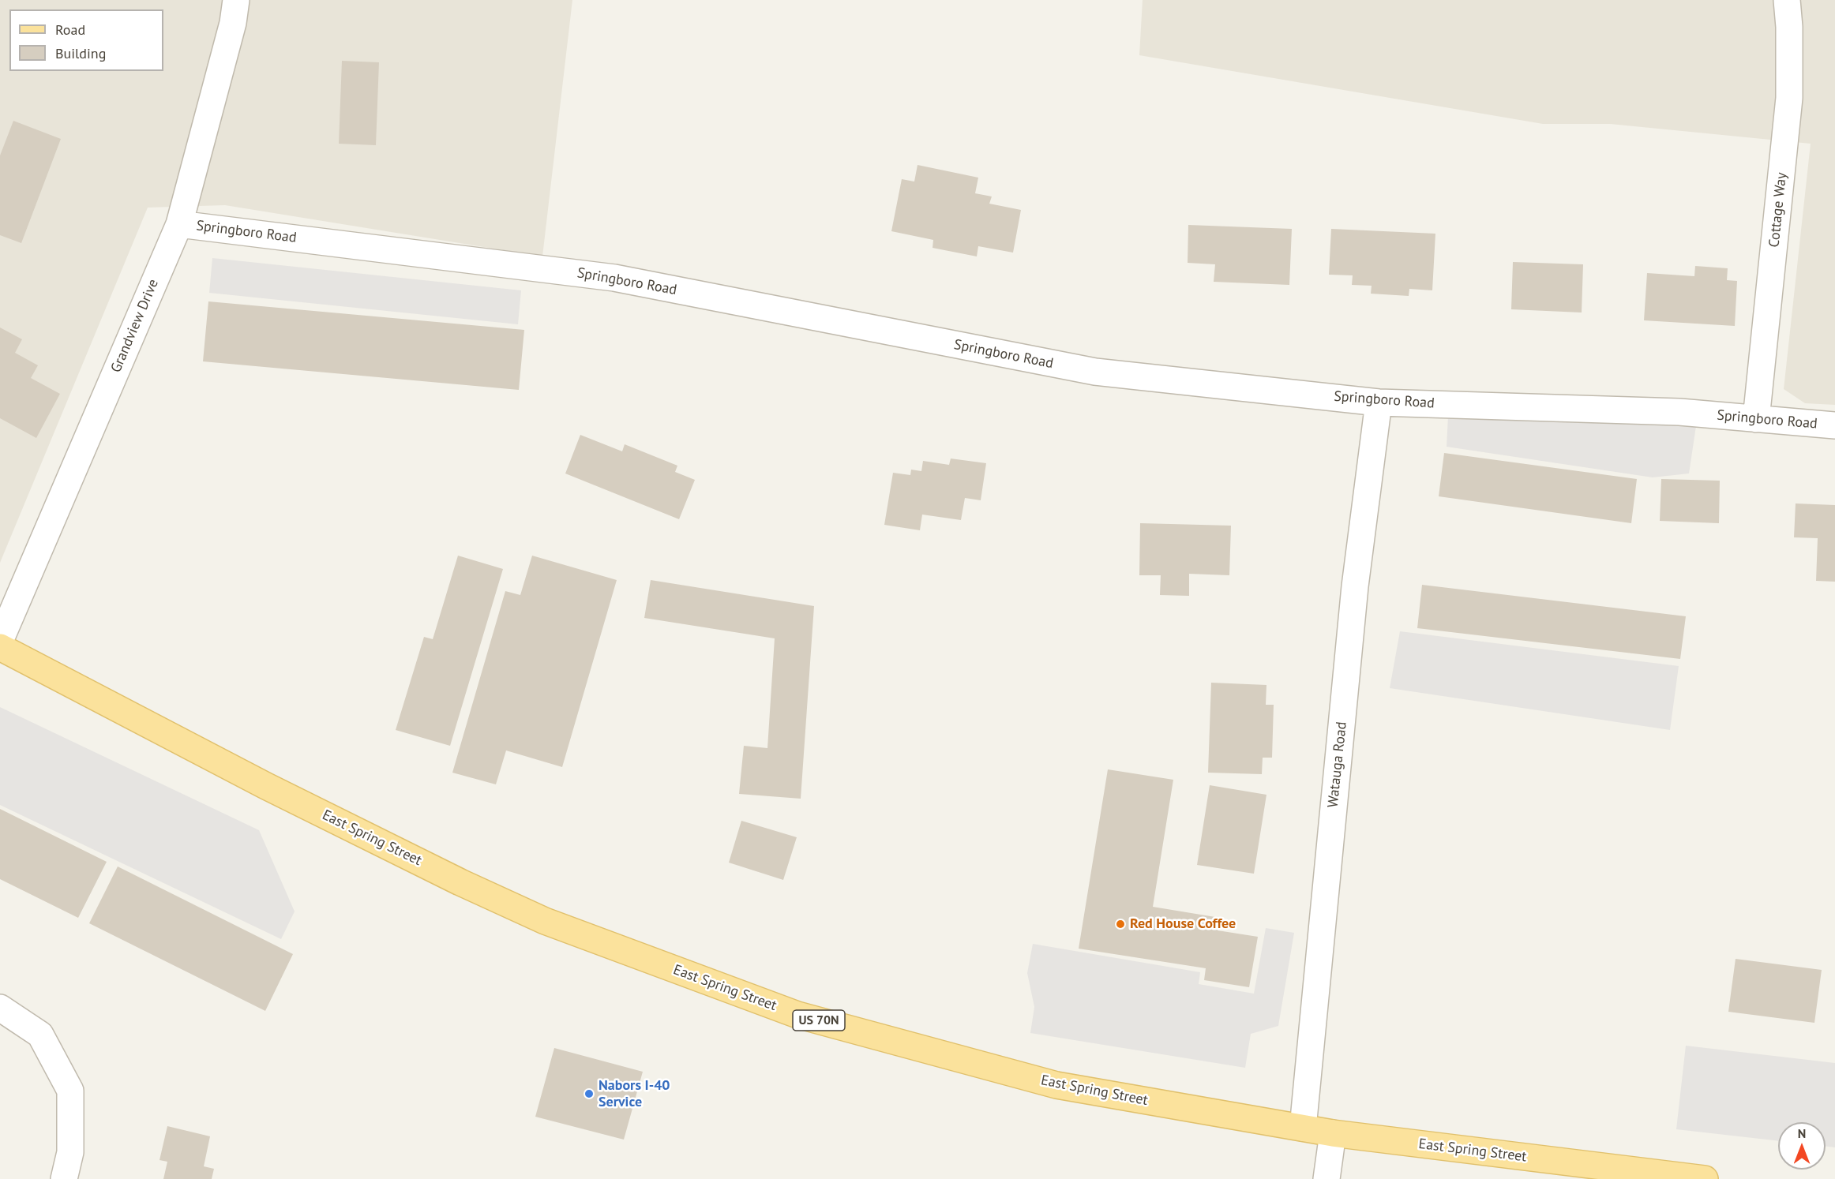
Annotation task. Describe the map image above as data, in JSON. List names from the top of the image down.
{
  "streets": {
    "main road": ["East Spring Street", "US 70N"],
    "street": [
      "Cottage Way",
      "Springboro Road",
      "Grandview Drive",
      "Watauga Road"
    ]
  },
  "crossings": [
    ["Cottage Way", "Springboro Road"],
    ["Springboro Road", "Grandview Drive"],
    ["Springboro Road", "Watauga Road"],
    ["Watauga Road", "East Spring Street"]
  ],
  "places": ["Red House Coffee", "Nabors I-40 Service"],
  "legend": ["Road", "Building"],
  "north": "top"
}
